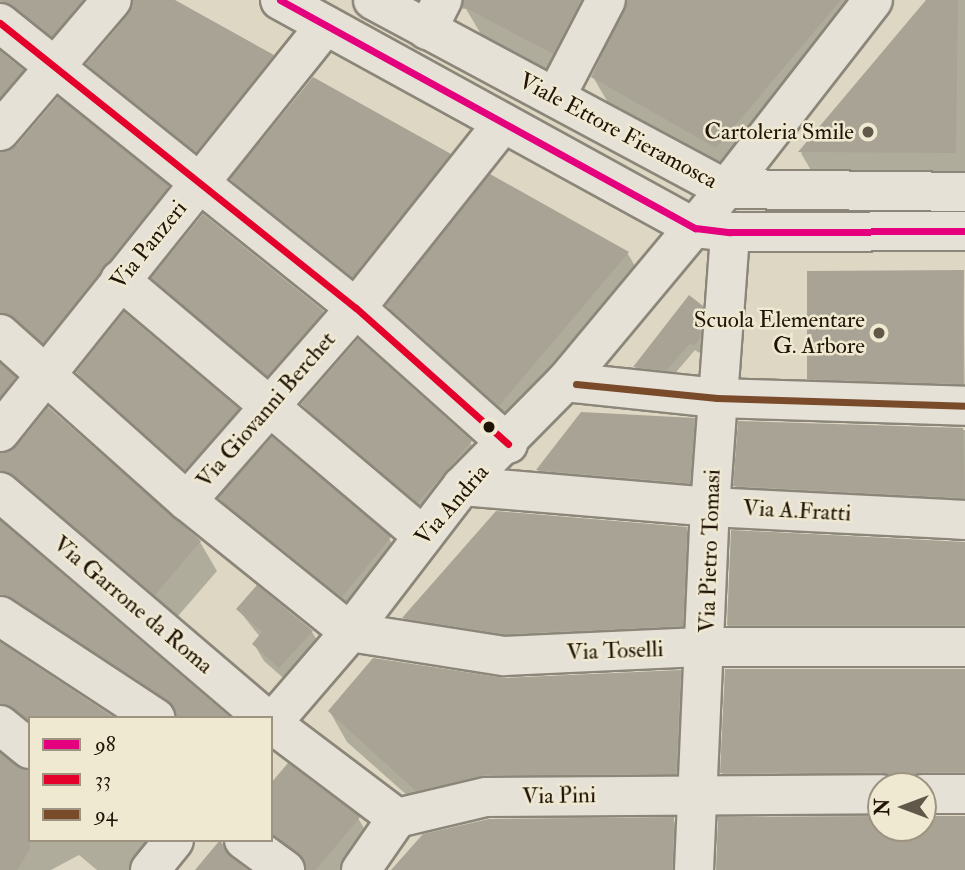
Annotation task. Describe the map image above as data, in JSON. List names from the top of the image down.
{
  "streets": {
    "street": [
      "Viale Ettore Fieramosca",
      "Via Panzeri",
      "Via Giovanni Berchet",
      "Via Andria",
      "Via A.Fratti",
      "Via Pietro Tomasi",
      "Via Garrone da Roma",
      "Via Toselli",
      "Via Pini"
    ]
  },
  "crossings": [
    ["Viale Ettore Fieramosca", "Via Panzeri"],
    ["Viale Ettore Fieramosca", "Via Giovanni Berchet"],
    ["Viale Ettore Fieramosca", "Via Andria"],
    ["Viale Ettore Fieramosca", "Via Pietro Tomasi"],
    ["Via Andria", "Via A.Fratti"],
    ["Via Andria", "Via Pietro Tomasi"],
    ["Via Andria", "Via Toselli"],
    ["Via A.Fratti", "Via Pietro Tomasi"],
    ["Via Pietro Tomasi", "Via Toselli"],
    ["Via Pietro Tomasi", "Via Pini"]
  ],
  "places": ["Cartoleria Smile", "Scuola Elementare G. Arbore"],
  "lines": ["transit line 98", "transit line 33", "transit line 94"],
  "legend": ["98", "33", "94"],
  "north": "left"
}
